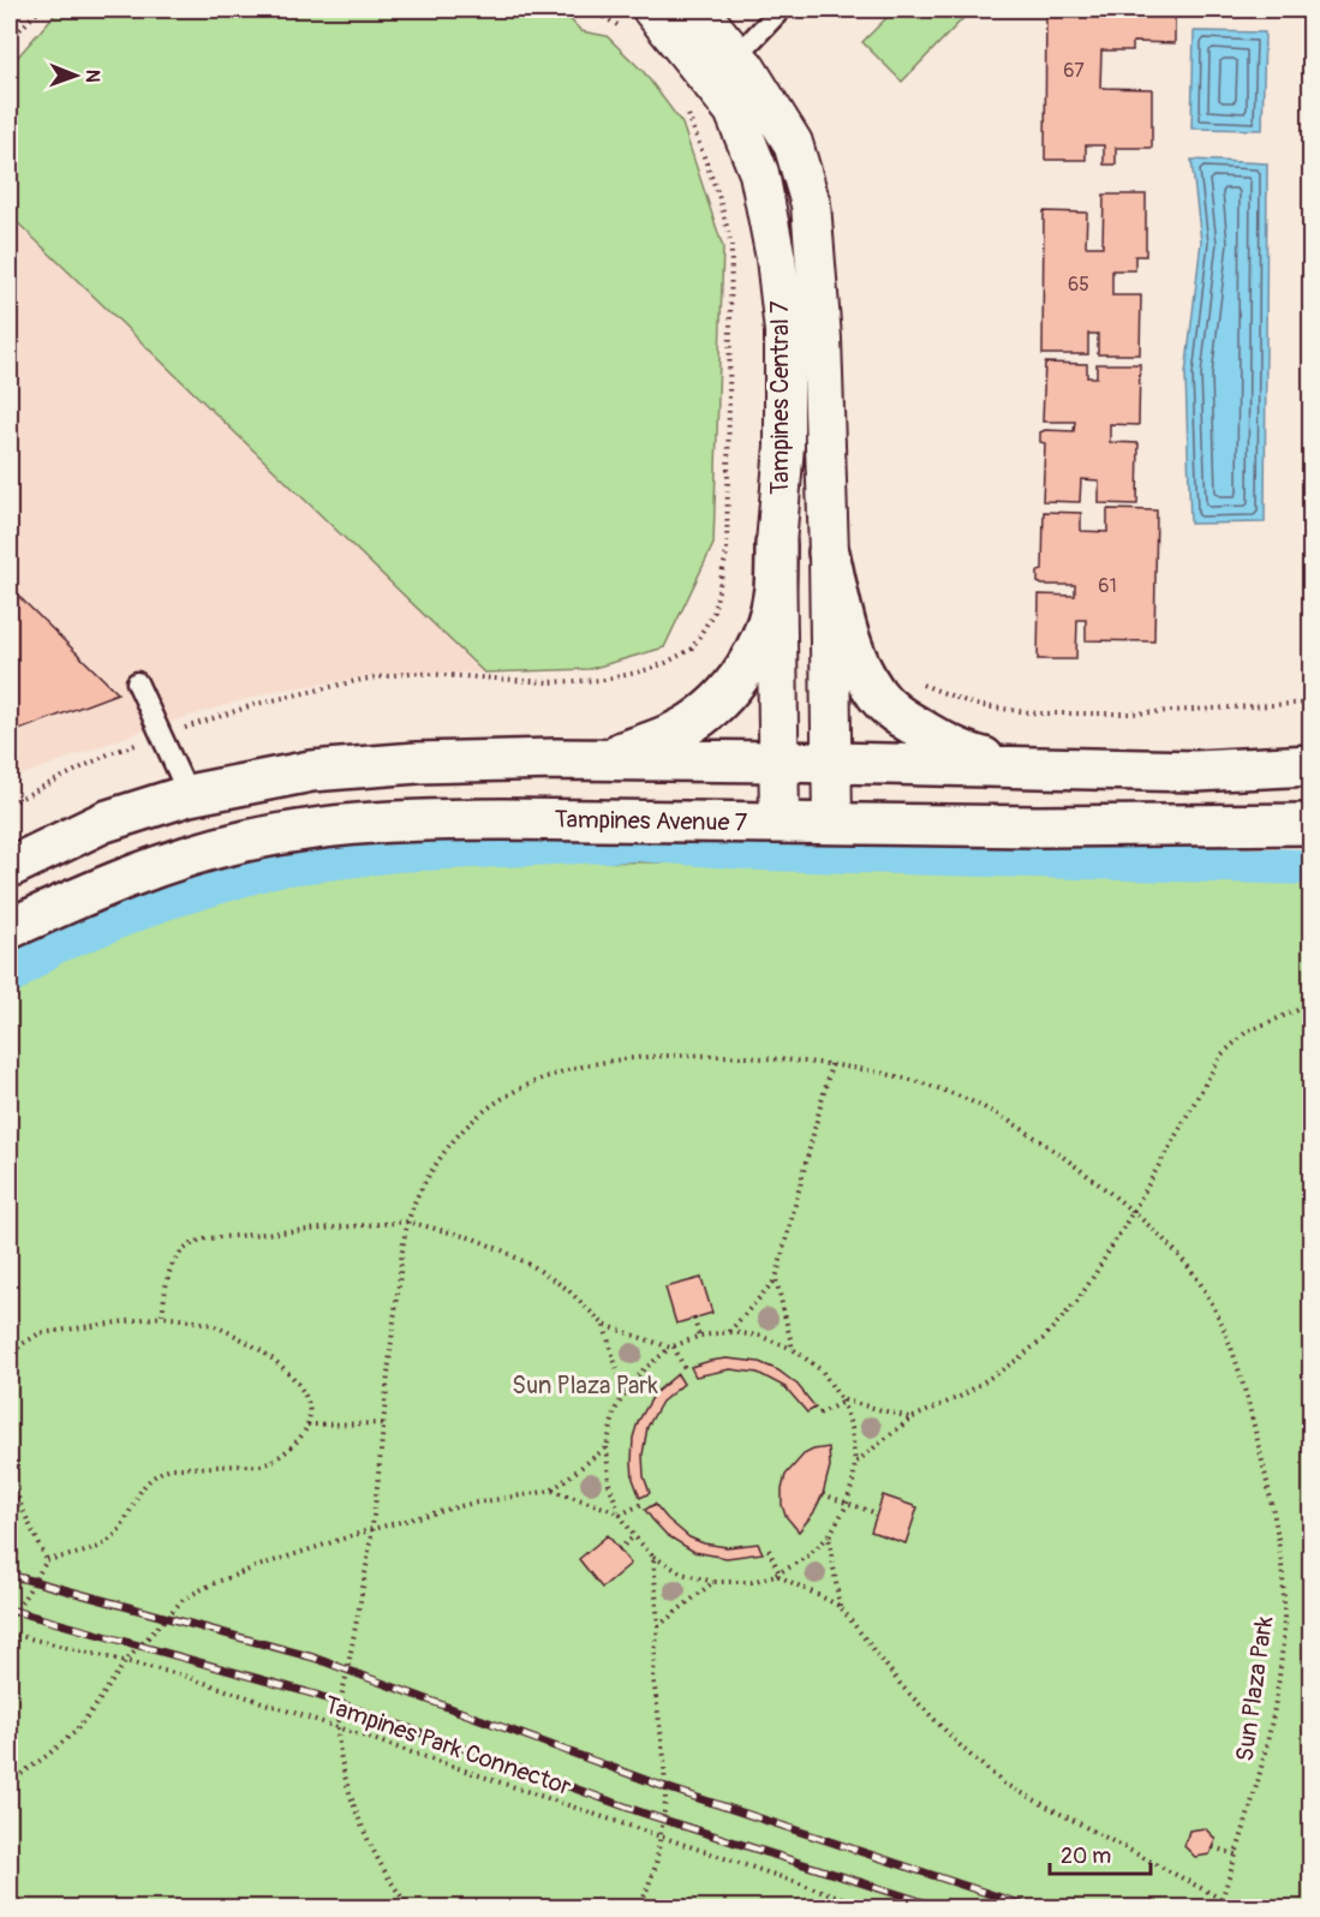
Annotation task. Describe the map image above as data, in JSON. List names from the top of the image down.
{
  "streets": {
    "main road": ["Tampines Avenue 7"],
    "street": ["Tampines Central 7"],
    "path": ["Sun Plaza Park", "Tampines Park Connector"]
  },
  "crossings": [
    ["Tampines Central 7", "Tampines Avenue 7"],
    ["Sun Plaza Park", "Tampines Park Connector"]
  ],
  "parks": ["Sun Plaza Park"],
  "house_numbers": ["67", "65", "61"],
  "scale_bar": "20 m",
  "north": "right"
}
